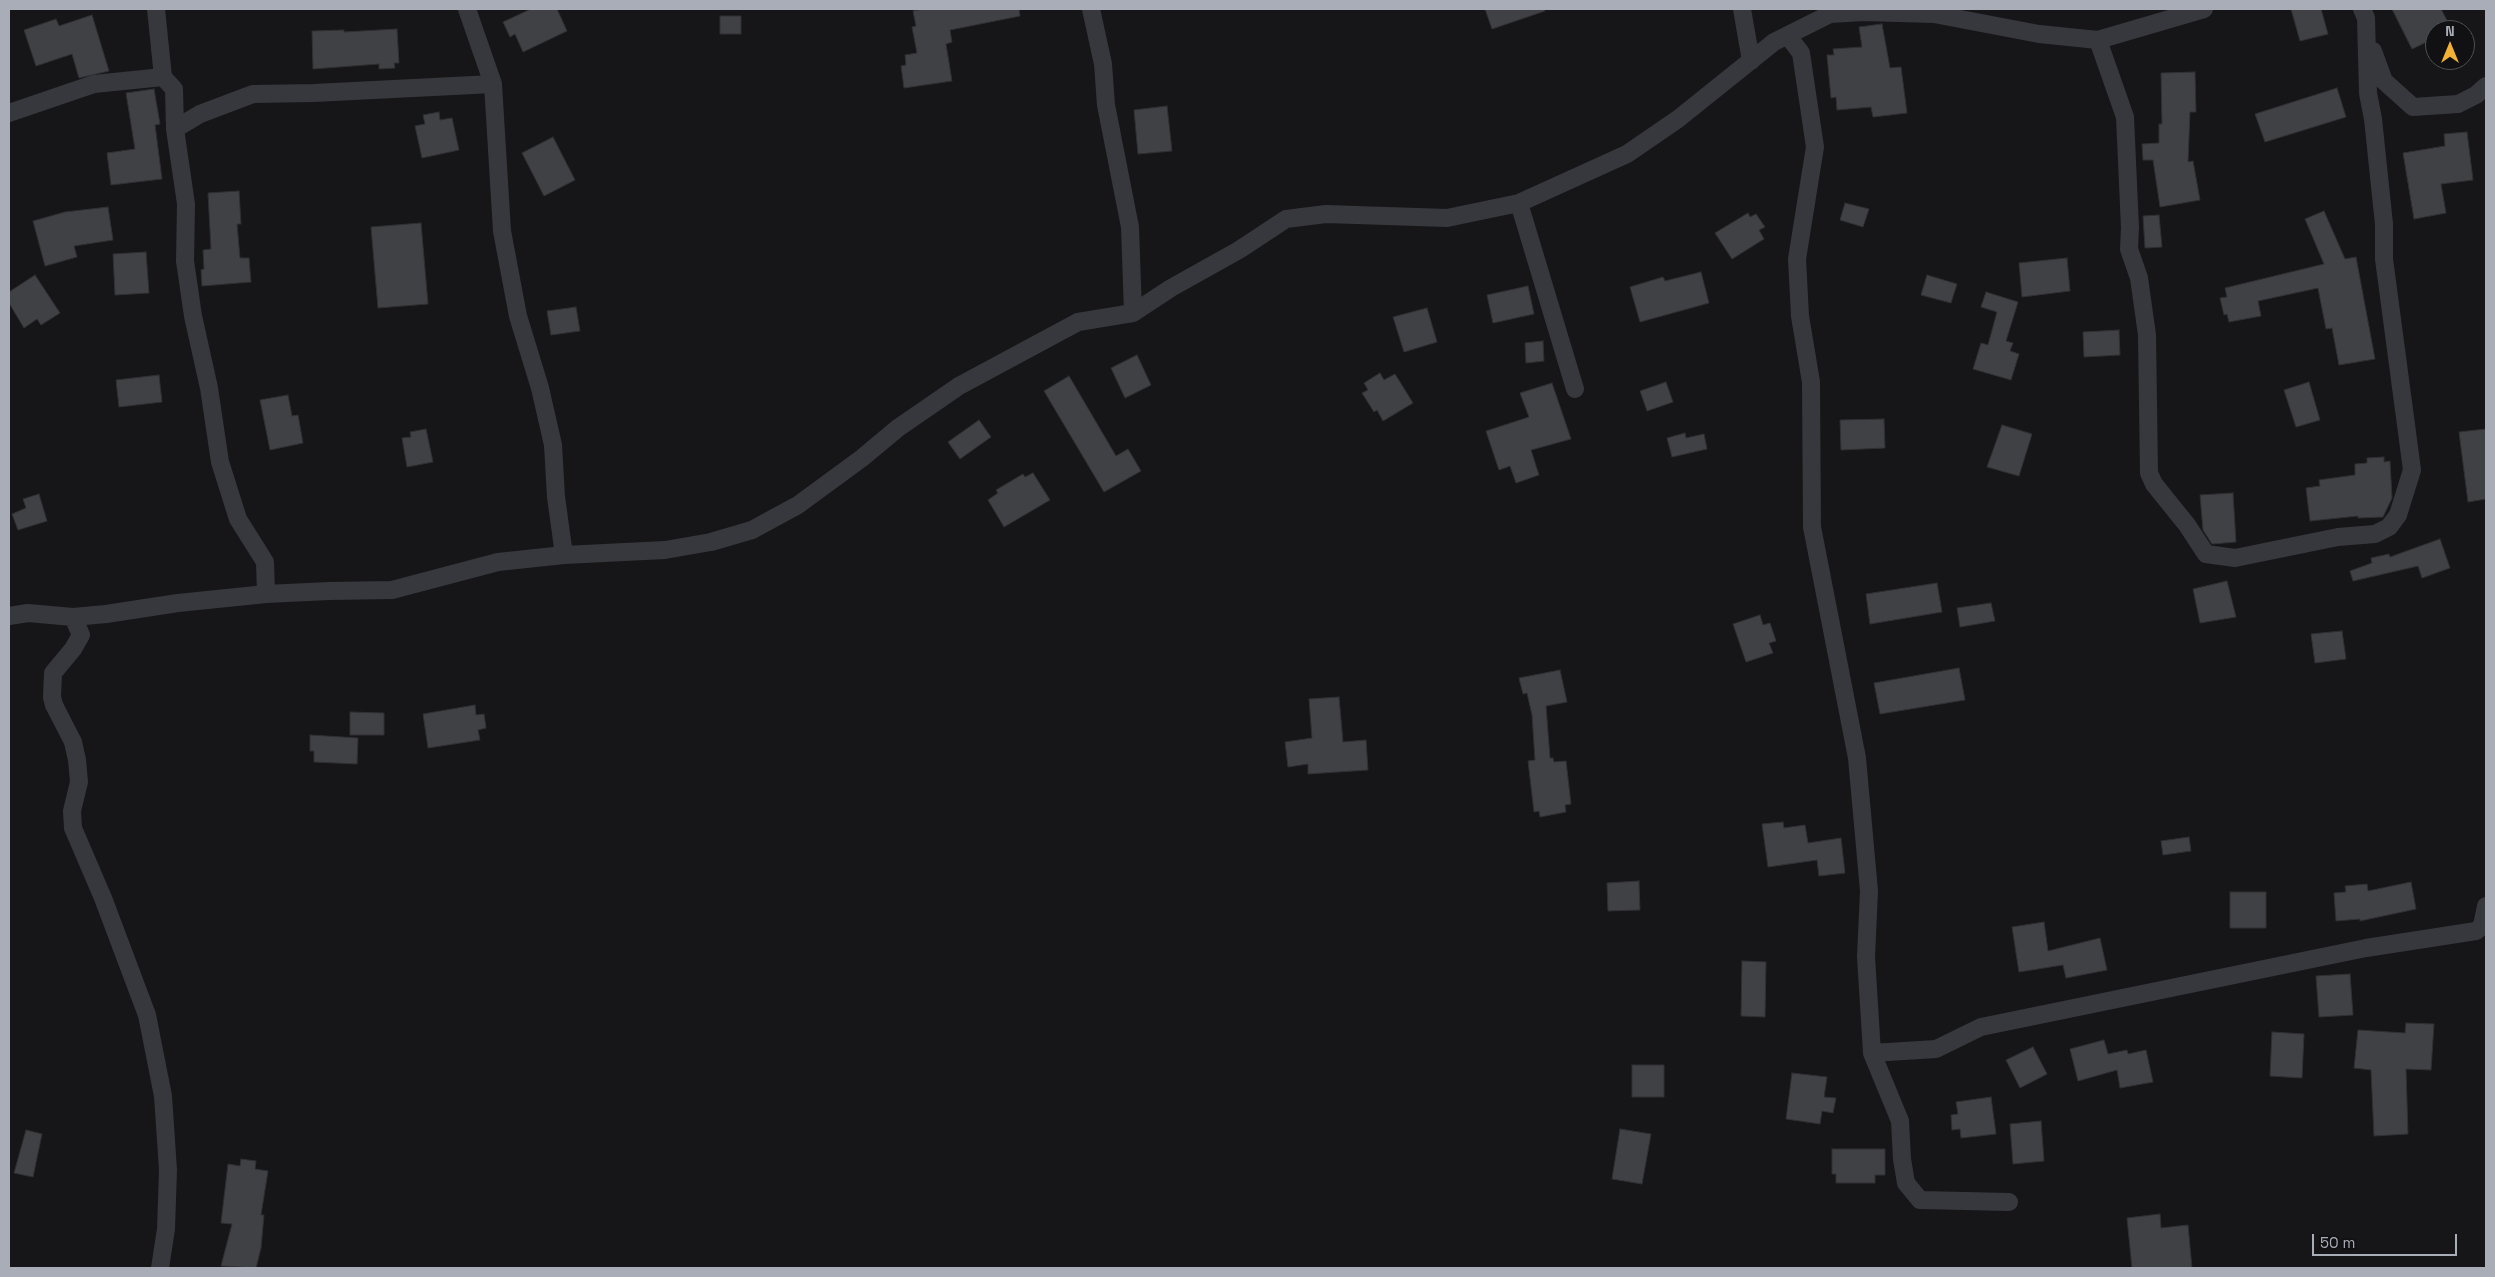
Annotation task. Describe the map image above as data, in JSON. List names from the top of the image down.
{
  "scale_bar": "50 m",
  "north": "top"
}
